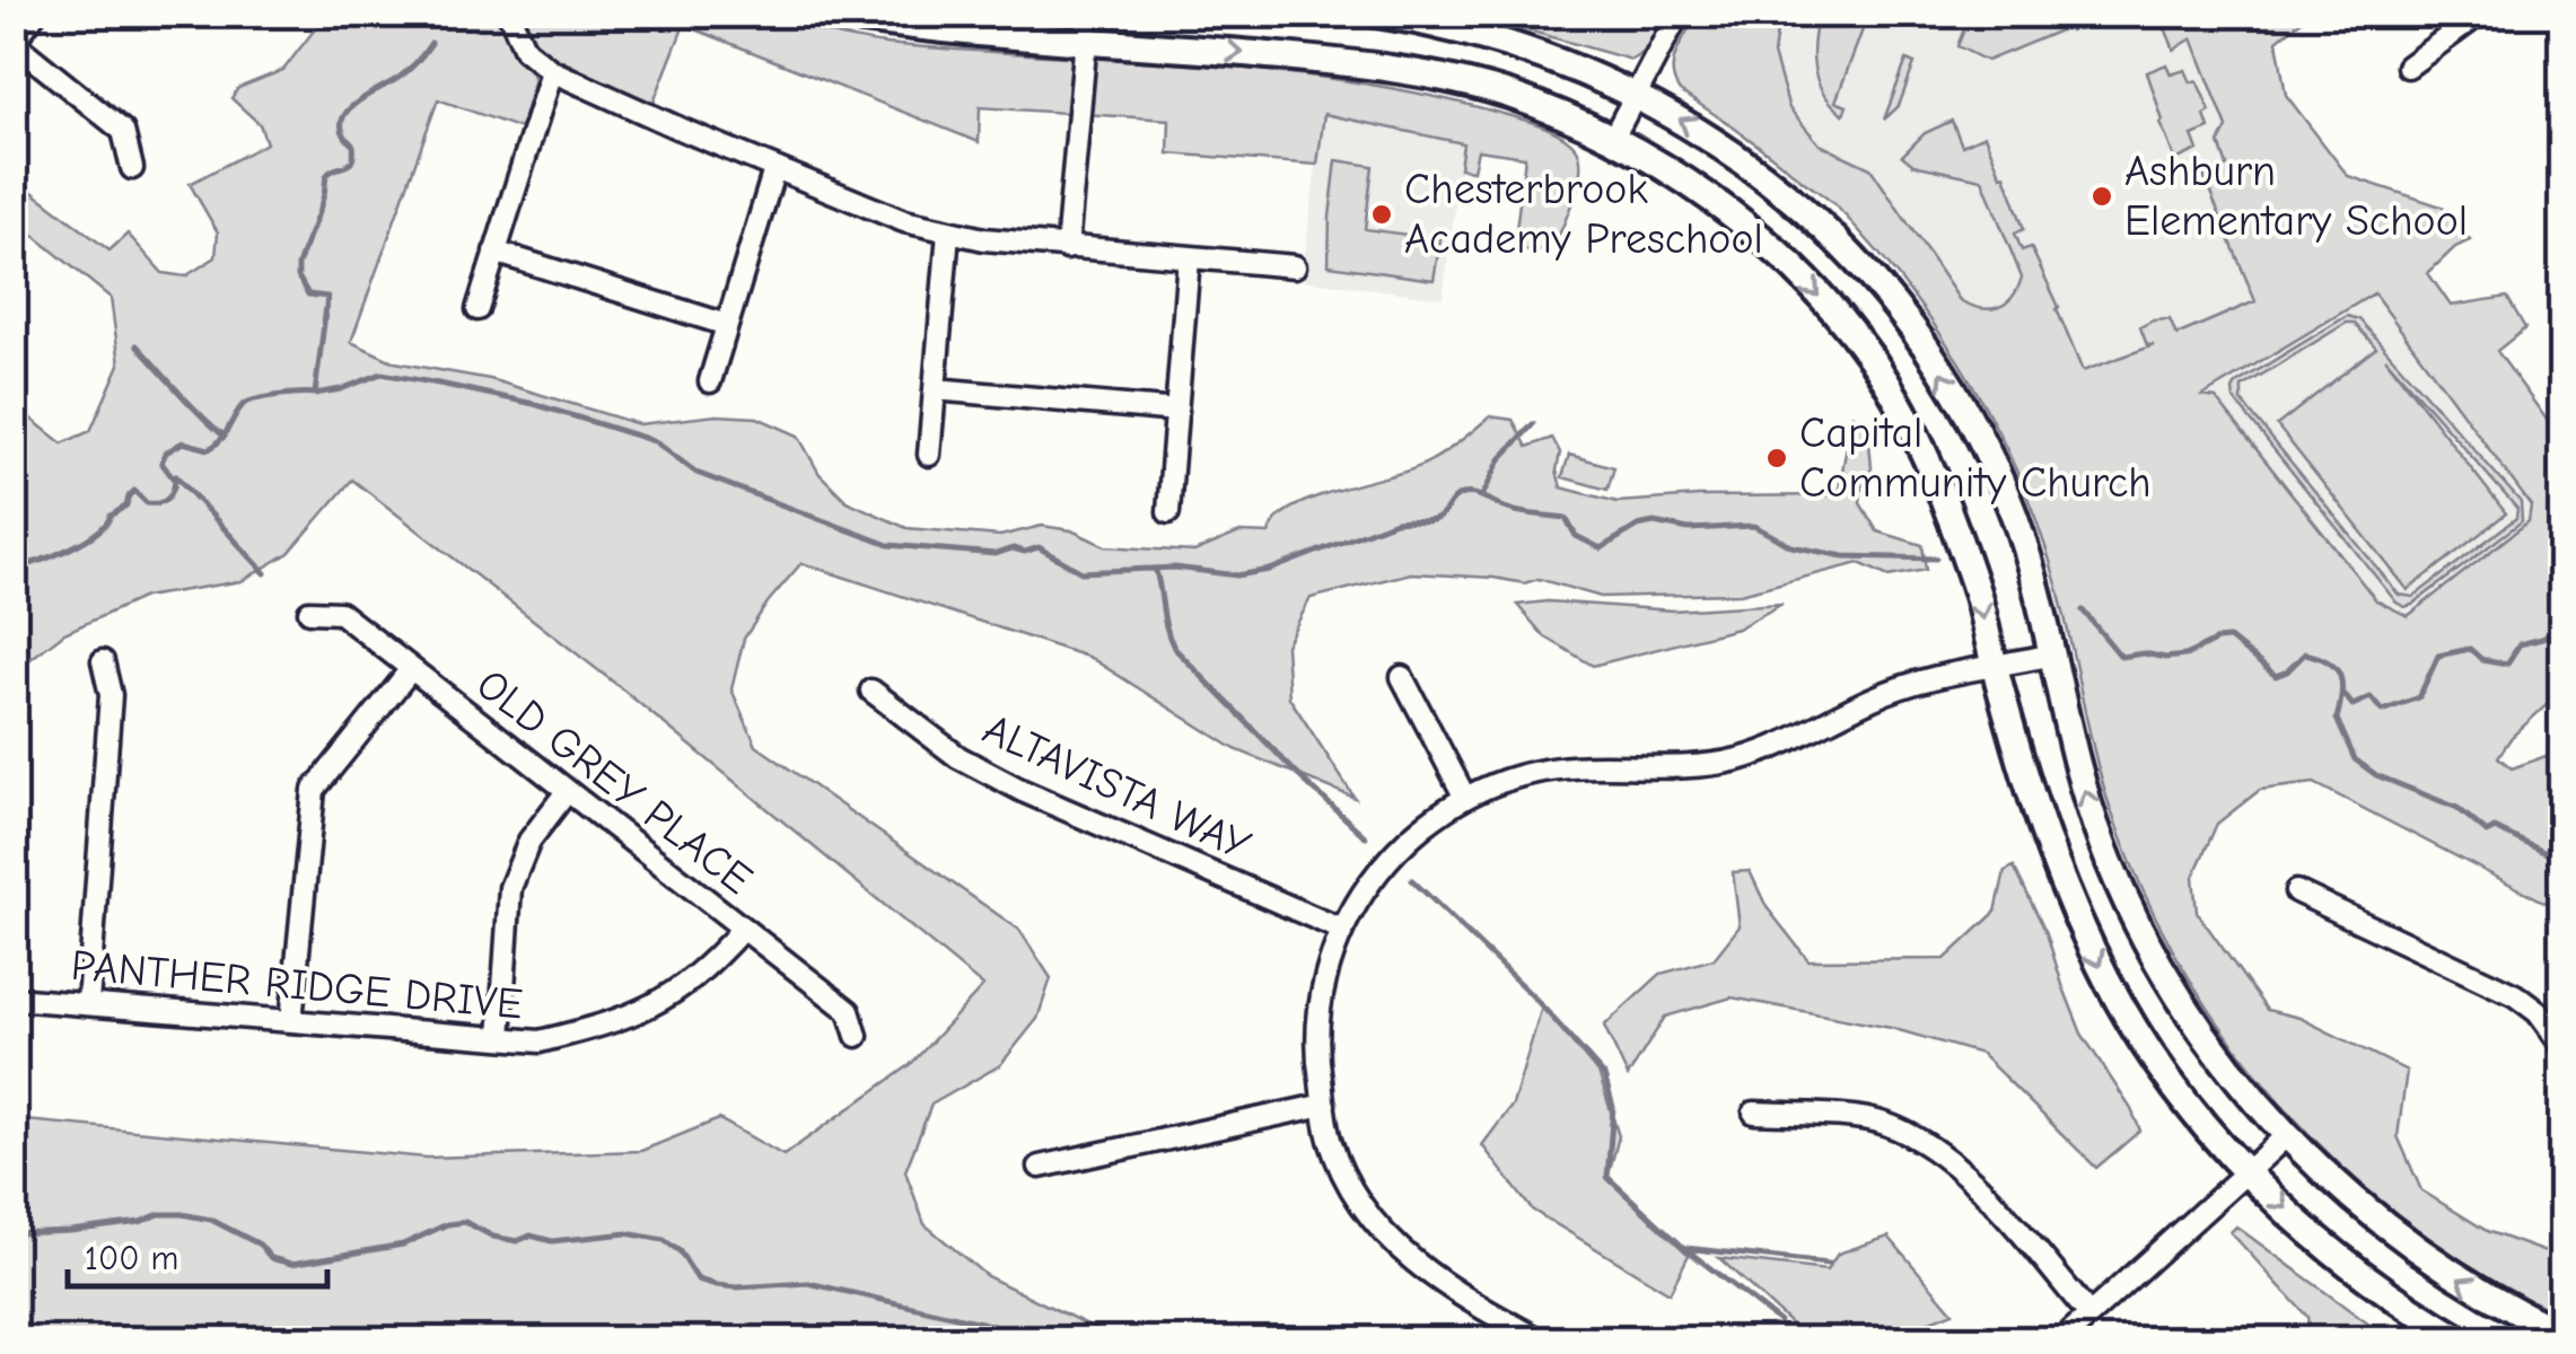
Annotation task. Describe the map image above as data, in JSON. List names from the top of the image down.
{
  "streets": {
    "street": ["OLD GREY PLACE", "ALTAVISTA WAY", "PANTHER RIDGE DRIVE"]
  },
  "crossings": [
    ["OLD GREY PLACE", "PANTHER RIDGE DRIVE"]
  ],
  "places": ["Ashburn Elementary School", "Chesterbrook Academy Preschool", "Capital Community Church"],
  "scale_bar": "100 m"
}
